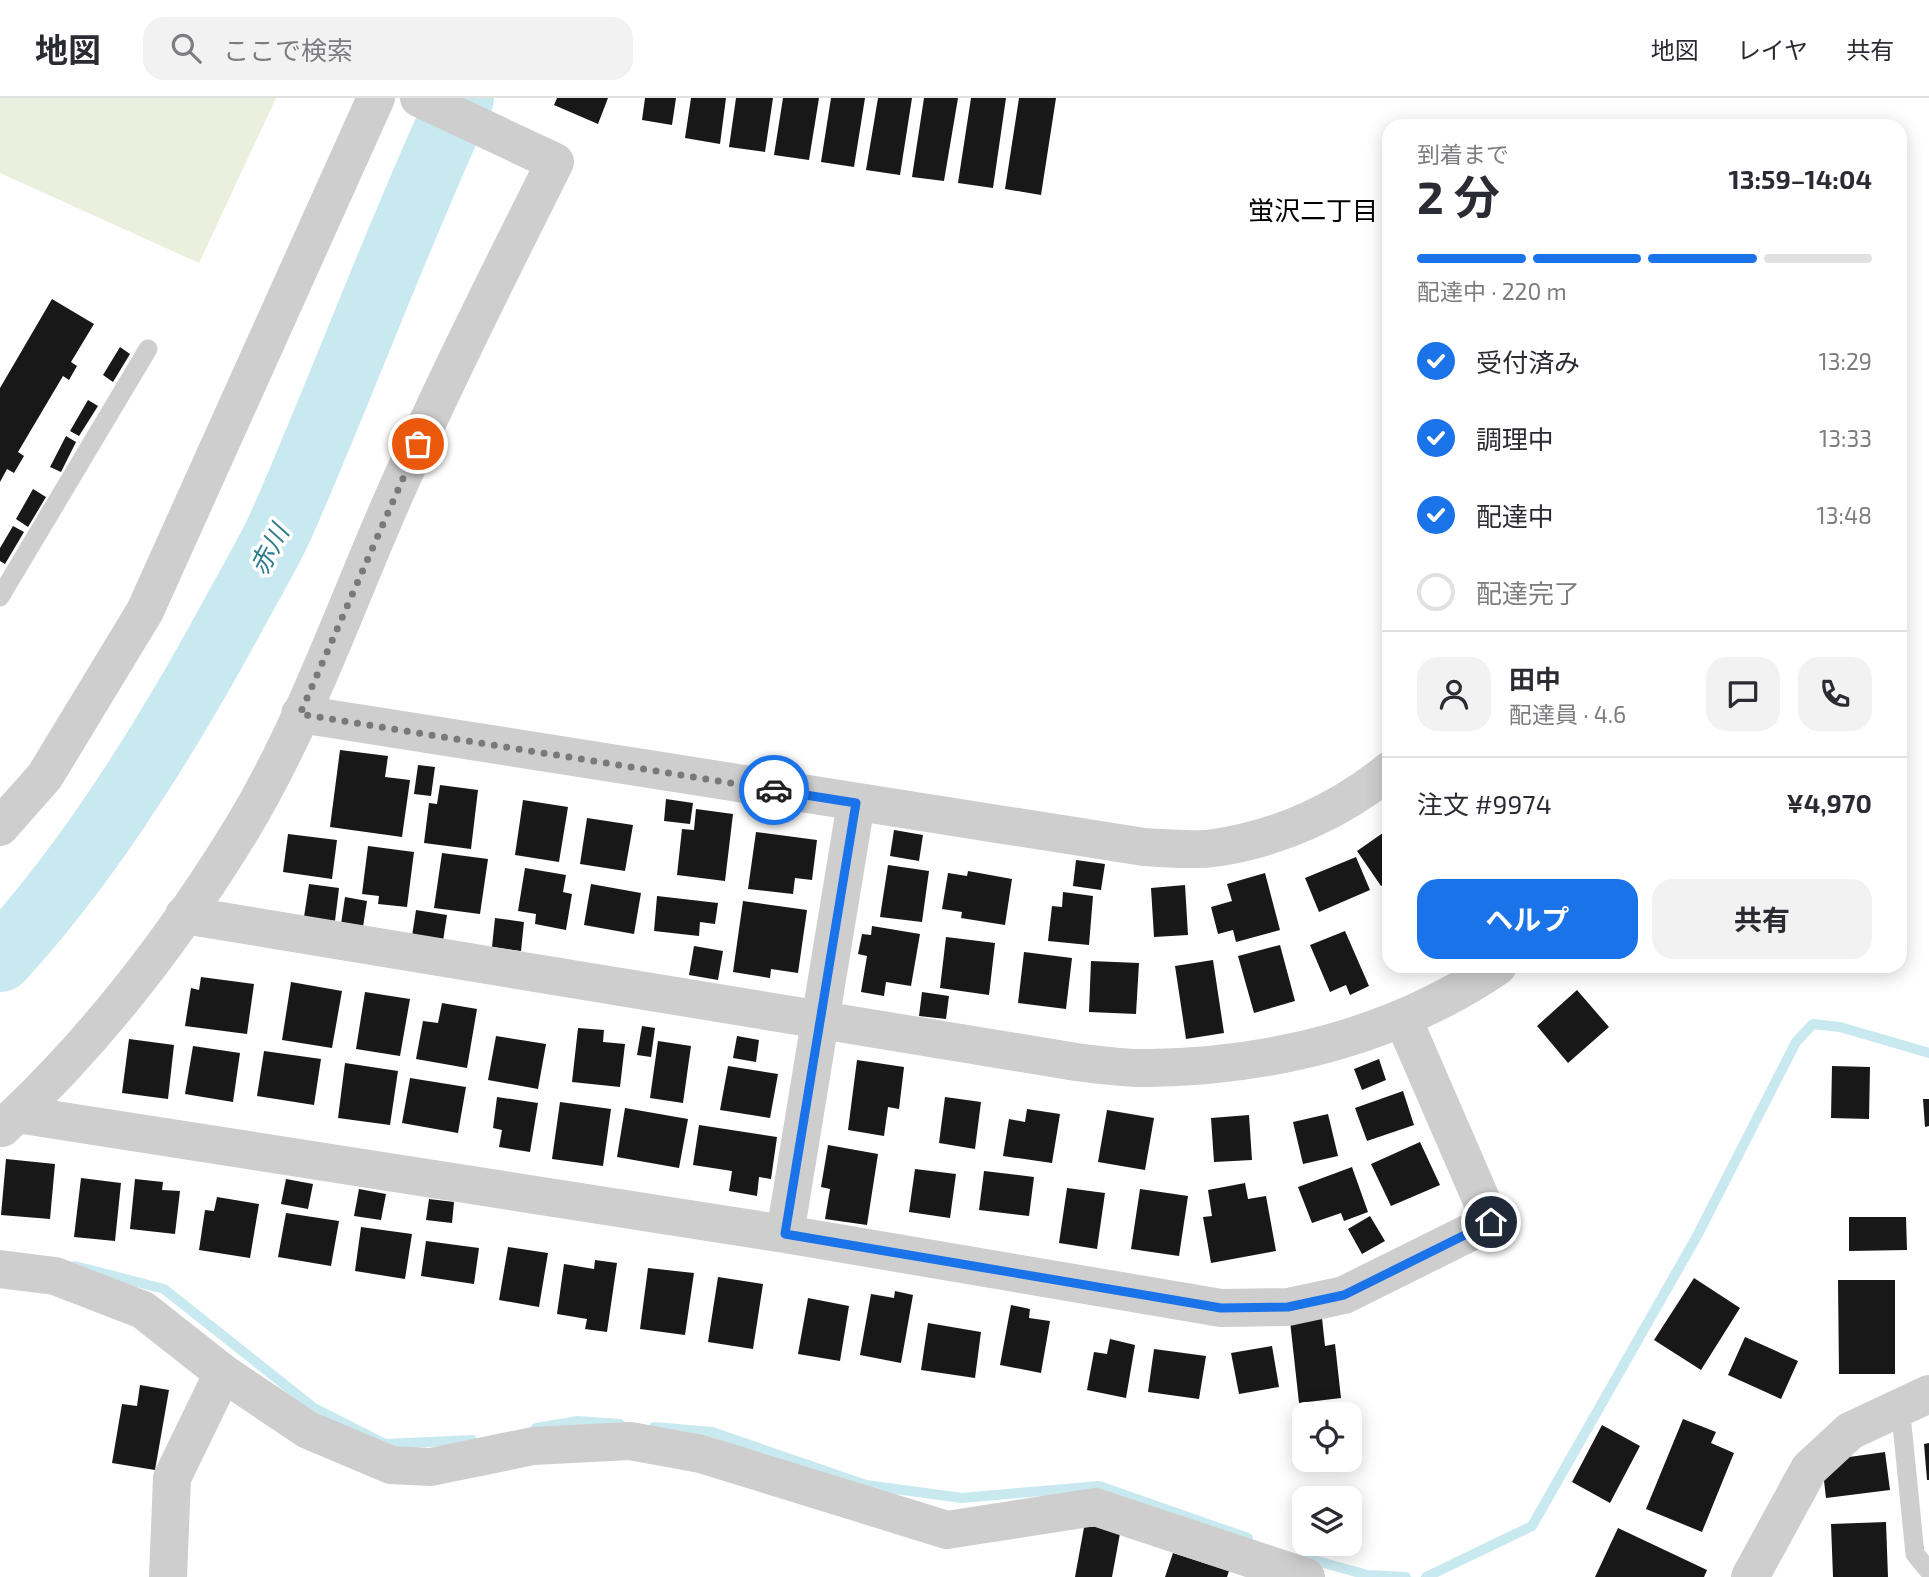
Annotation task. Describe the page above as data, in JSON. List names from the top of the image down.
{
  "districts": ["蛍沢二丁目"],
  "water": ["赤川"],
  "page": {
    "header": "地図",
    "search": "ここで検索",
    "nav": ["地図", "レイヤ", "共有"],
    "heading": ["2 分", "到着まで", "13:59–14:04"],
    "panel": [
      "田中",
      "配達員 · 4.6",
      "注文 #9974",
      "¥4,970"
    ],
    "bar": "配達中 · 220 m",
    "list": [
      ["受付済み", "13:29"],
      ["調理中", "13:33"],
      ["配達中", "13:48"],
      "配達完了"
    ],
    "buttons": ["ヘルプ", "共有"]
  }
}
